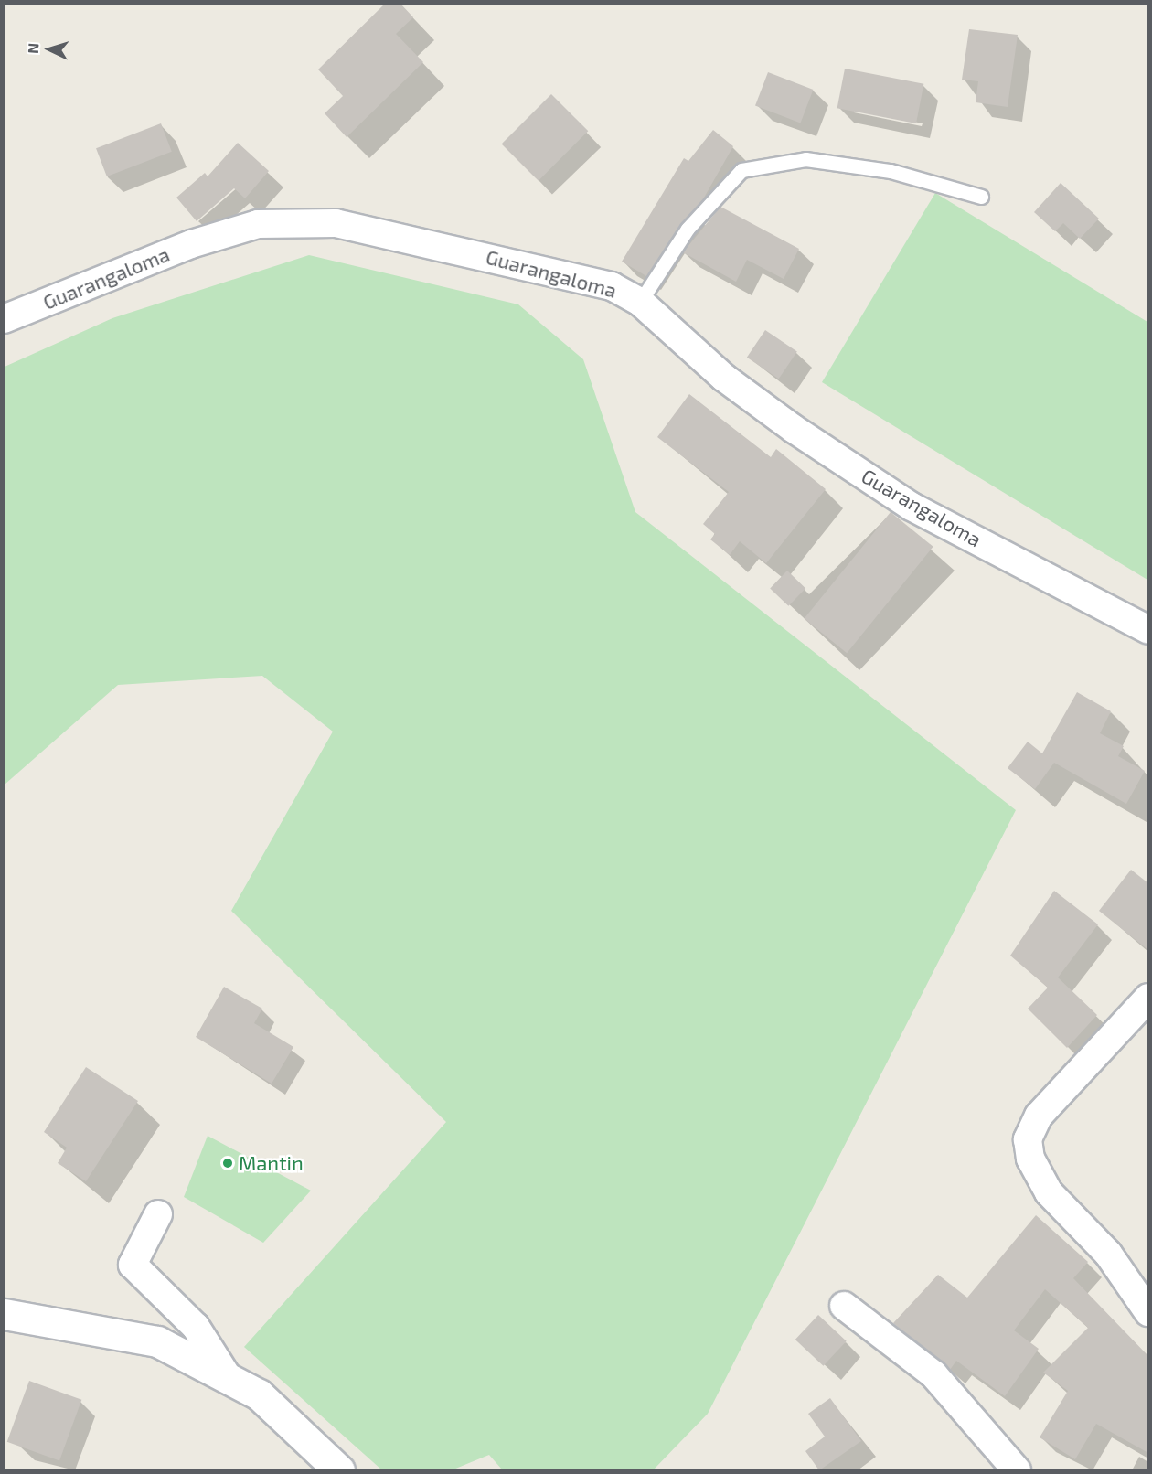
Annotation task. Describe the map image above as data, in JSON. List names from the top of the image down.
{
  "streets": {
    "street": ["Guarangaloma"]
  },
  "places": ["Mantin"],
  "north": "left"
}
